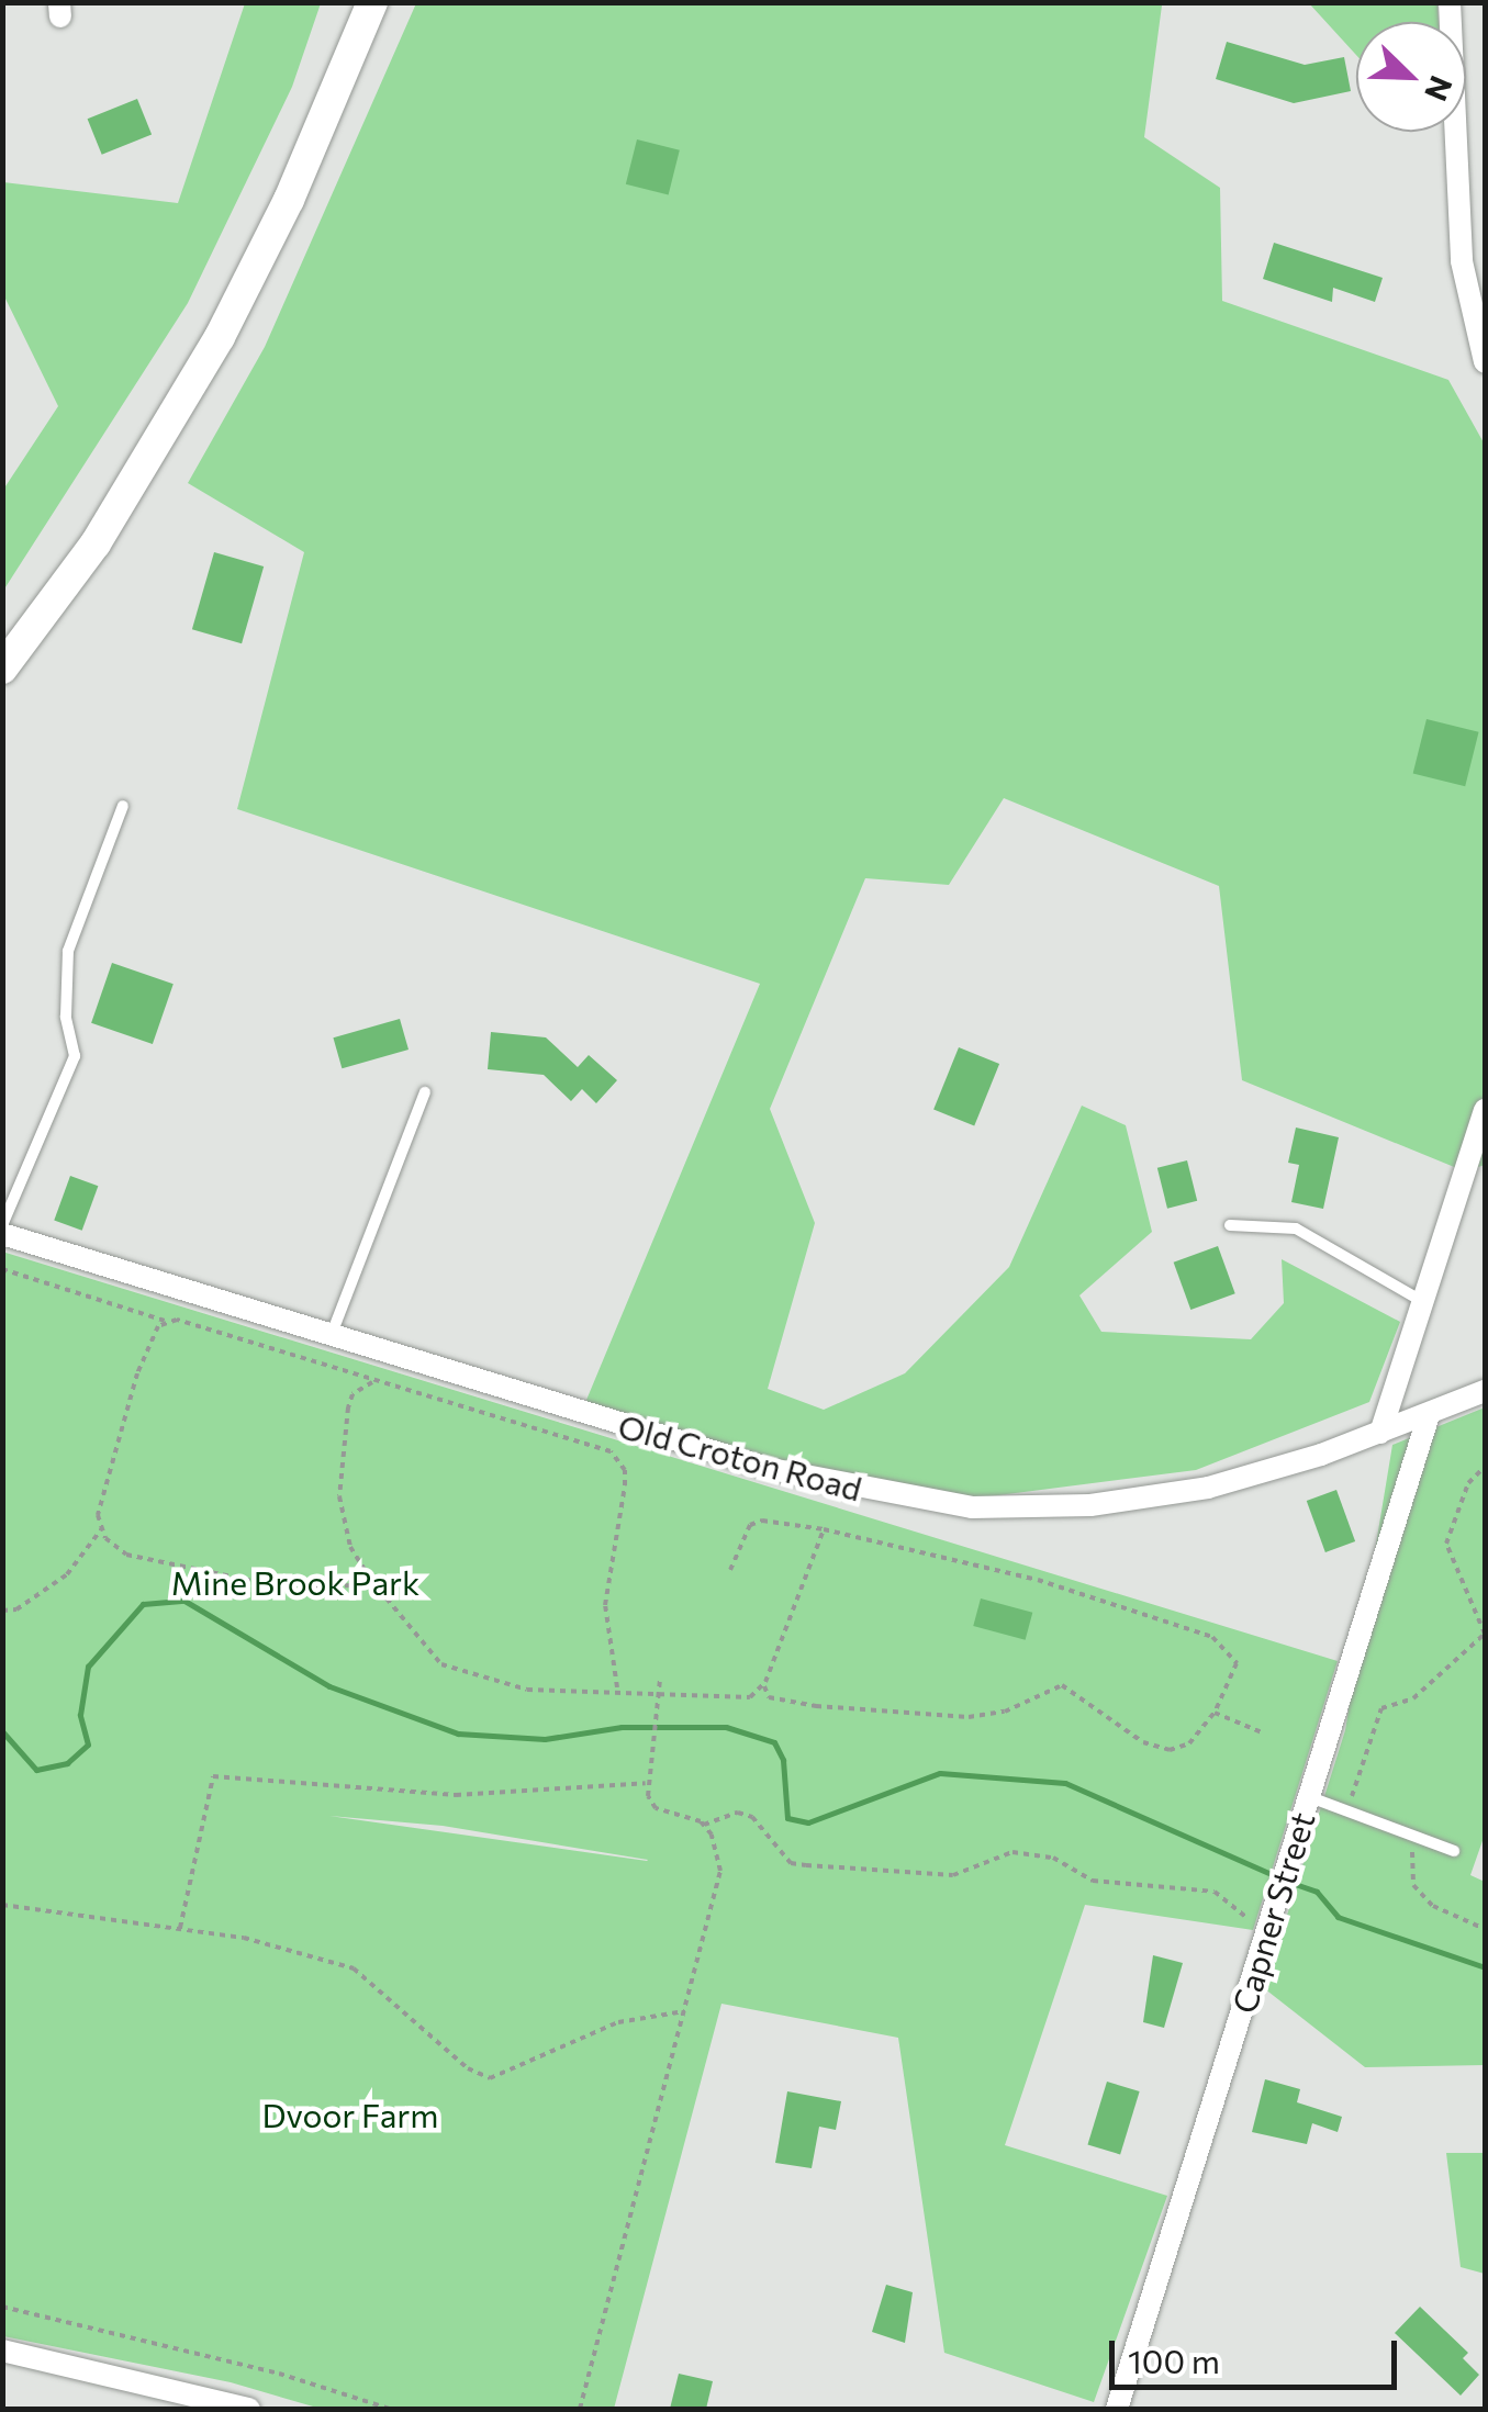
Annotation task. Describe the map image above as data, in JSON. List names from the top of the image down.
{
  "streets": {
    "street": ["Old Croton Road", "Capner Street"]
  },
  "crossings": [
    ["Old Croton Road", "Capner Street"]
  ],
  "parks": ["Mine Brook Park", "Dvoor Farm"],
  "scale_bar": "100 m",
  "north": "bottom right"
}
